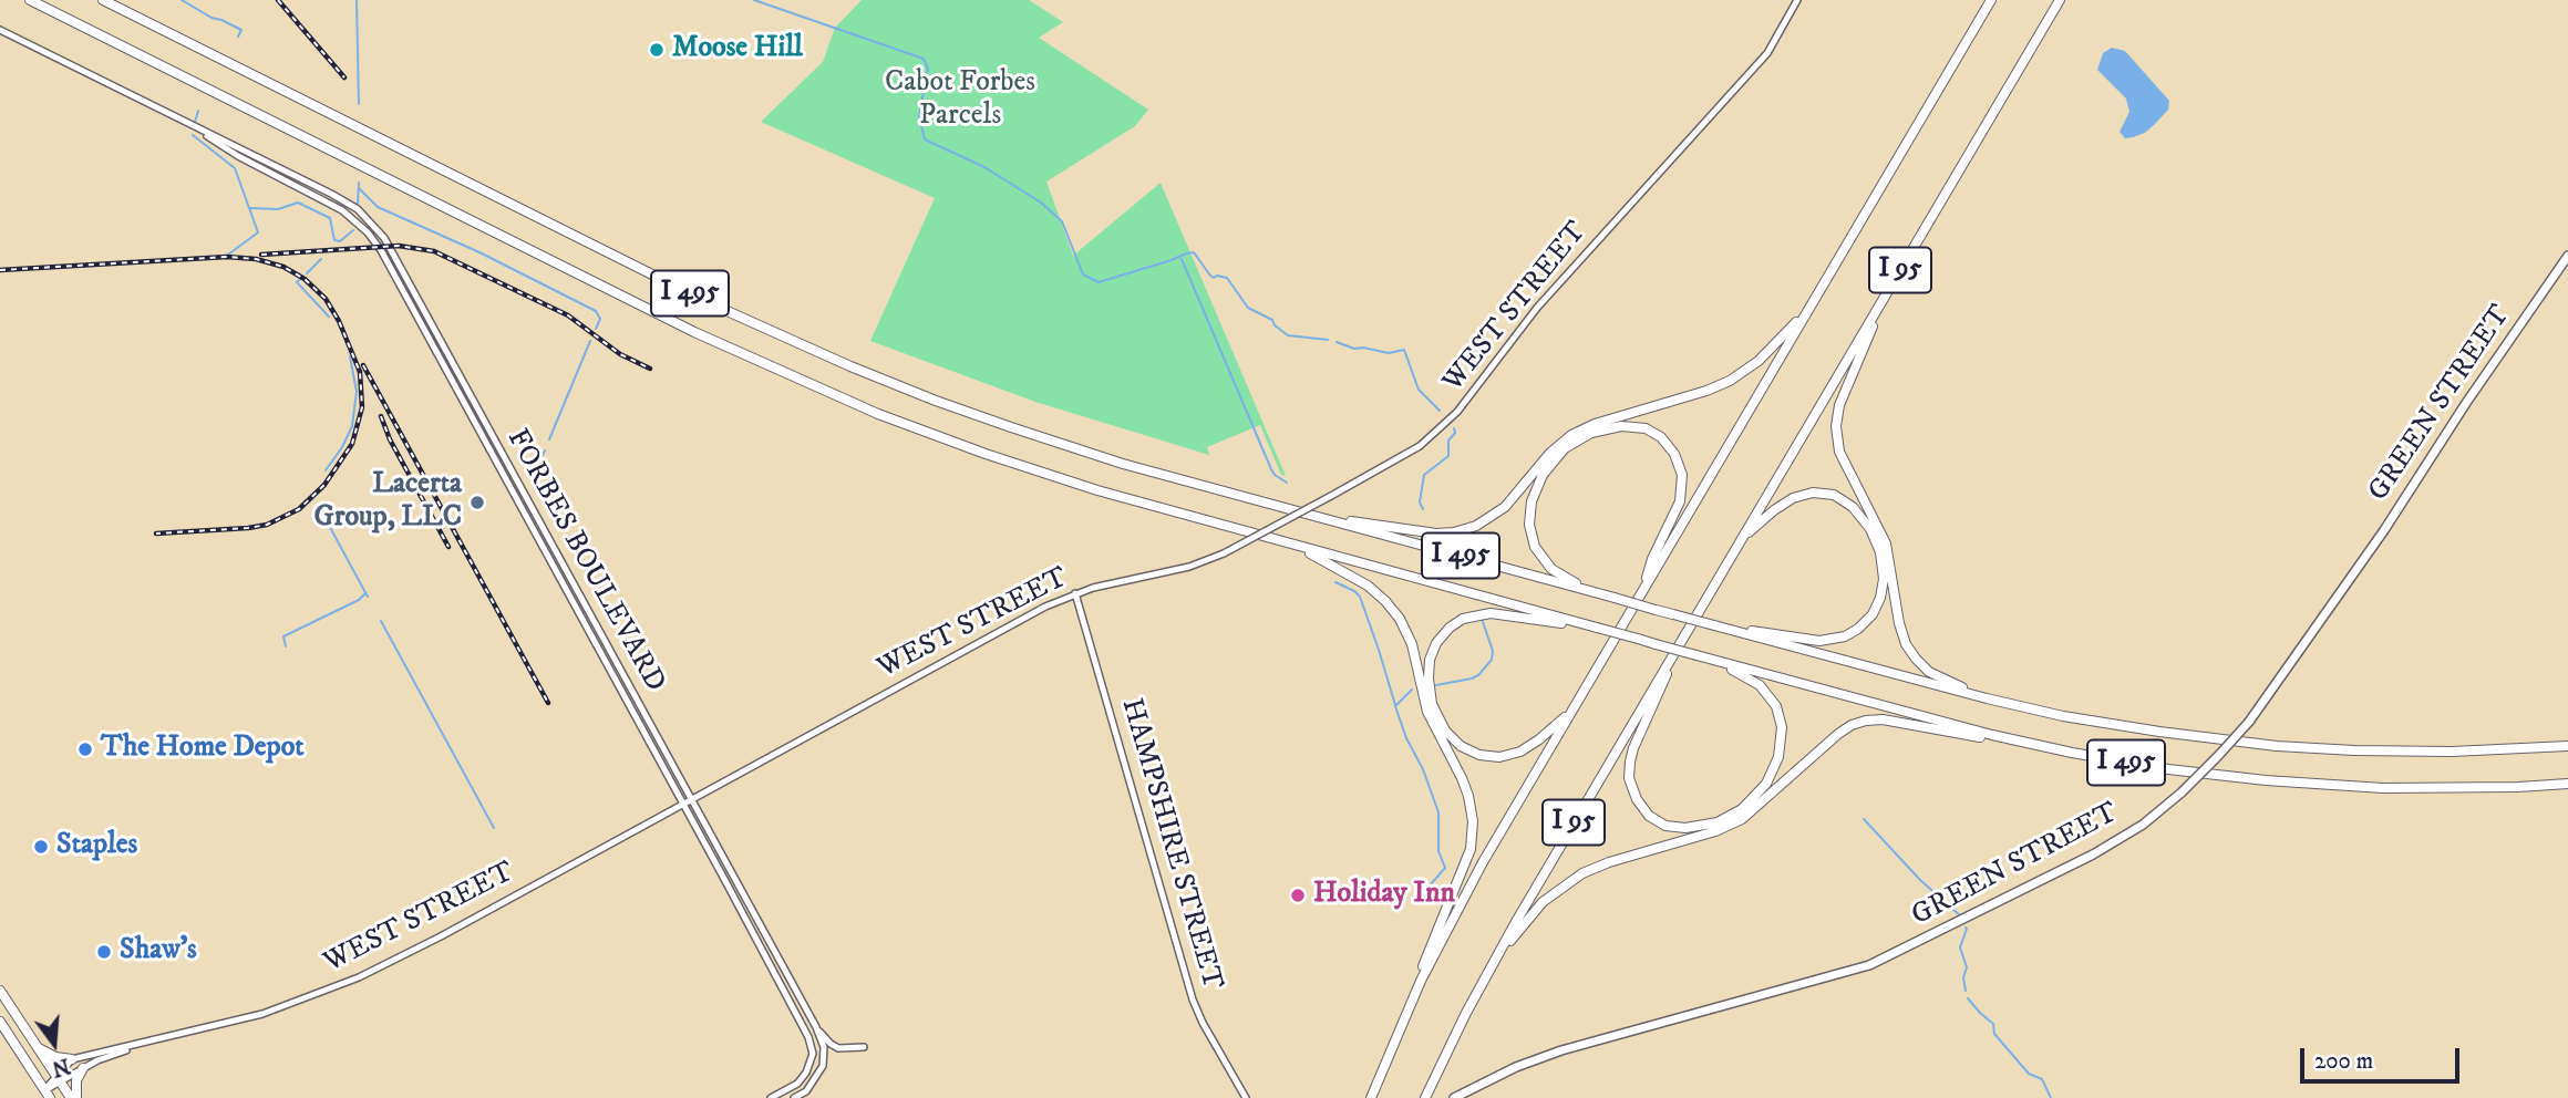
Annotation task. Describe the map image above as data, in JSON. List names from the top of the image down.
{
  "streets": {
    "highway": ["I 95", "I 495"],
    "main road": ["GREEN STREET"],
    "street": ["WEST STREET", "FORBES BOULEVARD", "HAMPSHIRE STREET"]
  },
  "crossings": [
    ["WEST STREET", "FORBES BOULEVARD"],
    ["WEST STREET", "HAMPSHIRE STREET"]
  ],
  "parks": ["Cabot Forbes Parcels"],
  "places": [
    "Moose Hill",
    "Lacerta Group, LLC",
    "The Home Depot",
    "Staples",
    "Holiday Inn",
    "Shaw's"
  ],
  "scale_bar": "200 m",
  "north": "bottom"
}
